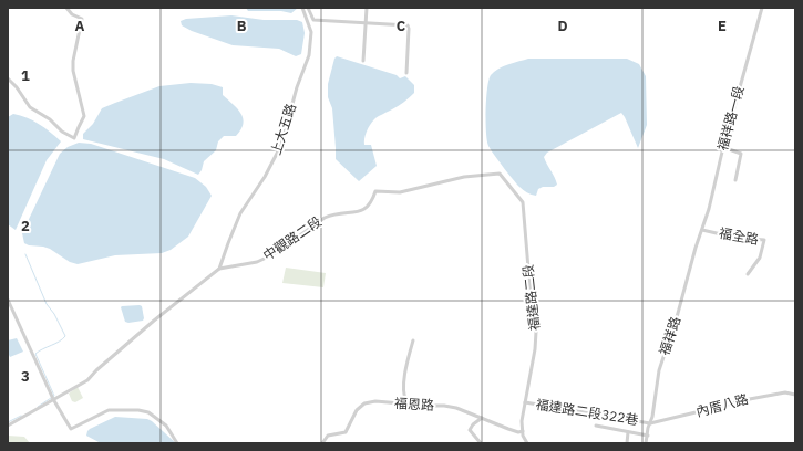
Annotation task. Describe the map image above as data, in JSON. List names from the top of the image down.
{
  "streets": {
    "street": [
      "福祥路一段",
      "上大五路",
      "福全路",
      "中觀路二段",
      "福達路二段",
      "福祥路",
      "福恩路",
      "內厝八路",
      "福達路二段322巷"
    ]
  },
  "crossings": [
    ["福祥路一段", "福全路"],
    ["福祥路一段", "福祥路"],
    ["上大五路", "中觀路二段"],
    ["福全路", "福祥路"],
    ["中觀路二段", "福達路二段"],
    ["福達路二段", "福恩路"],
    ["福達路二段", "福達路二段322巷"],
    ["福祥路", "內厝八路"],
    ["福祥路", "福達路二段322巷"],
    ["內厝八路", "福達路二段322巷"]
  ],
  "grid": {
    "columns": [
      "A",
      "B",
      "C",
      "D",
      "E"
    ],
    "rows": ["1", "2", "3"]
  }
}
